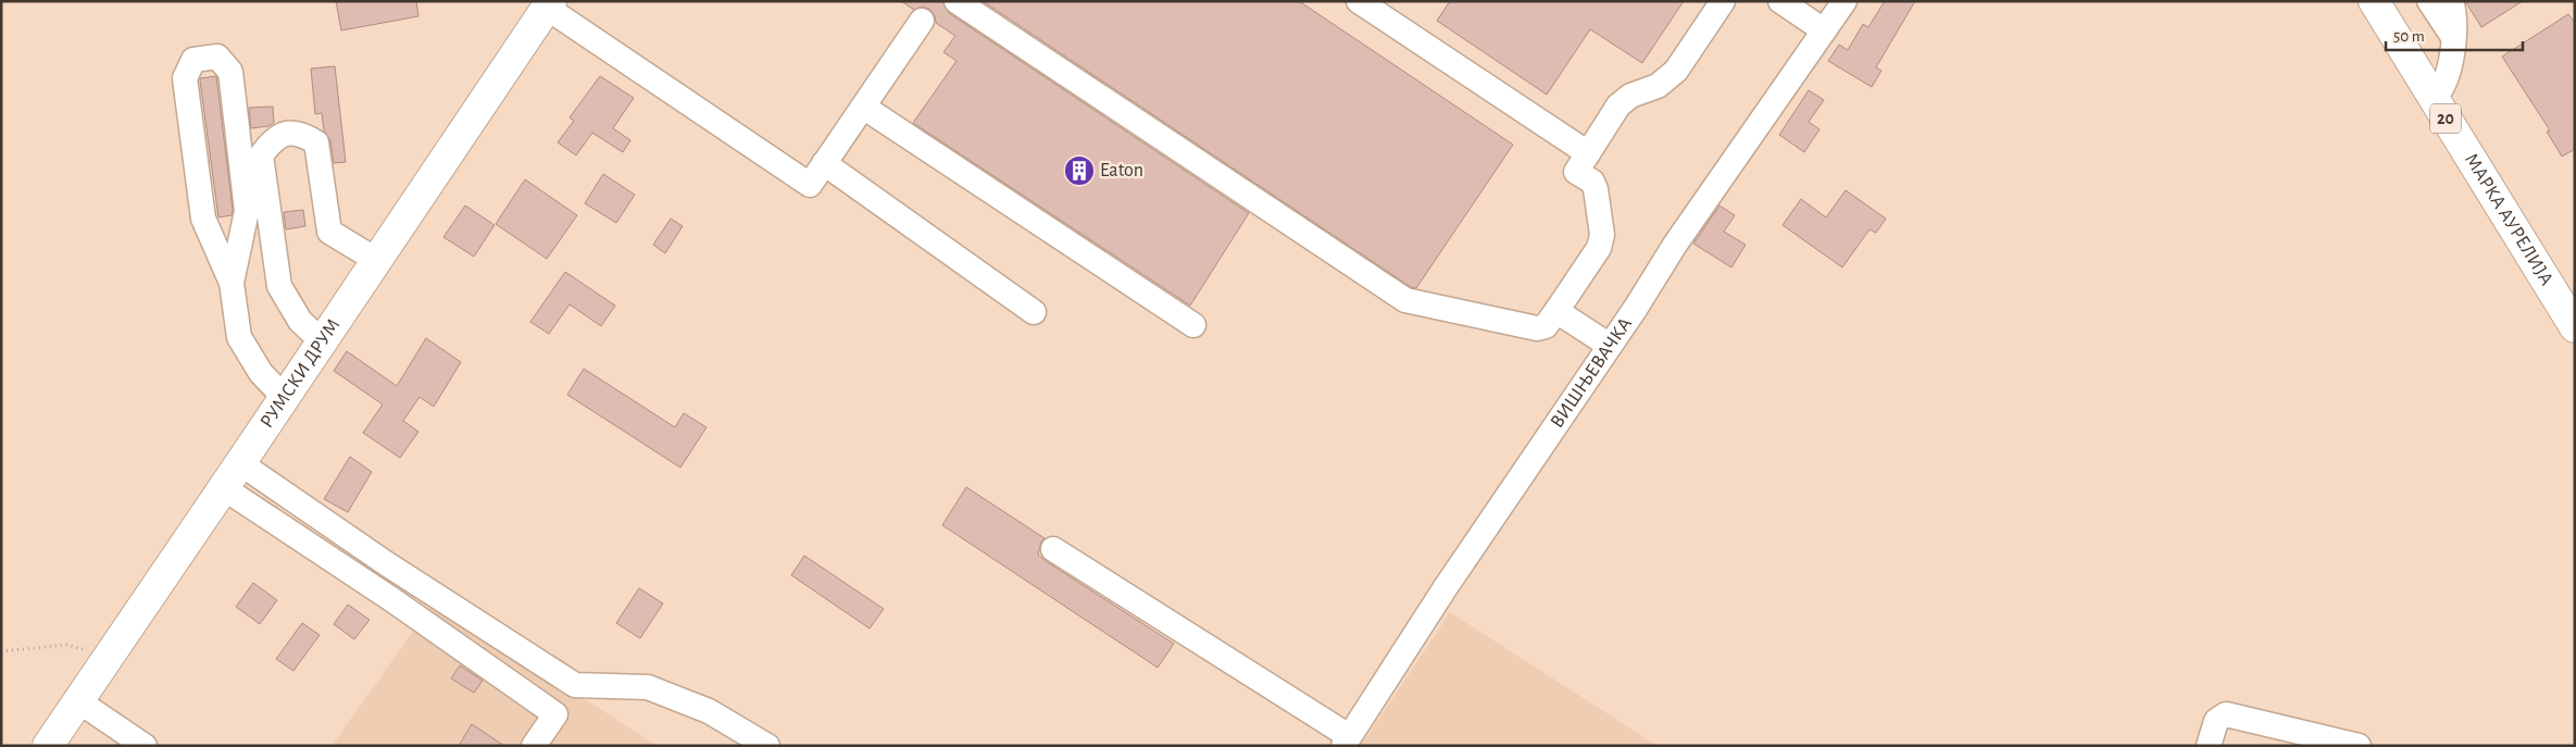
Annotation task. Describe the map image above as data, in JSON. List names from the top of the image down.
{
  "streets": {
    "main road": ["20", "МАРКА АУРЕЛИЈА", "РУМСКИ ДРУМ"],
    "street": ["ВИШЊЕВАЧКА"]
  },
  "places": {
    "building": ["Eaton"]
  },
  "scale_bar": "50 m"
}
